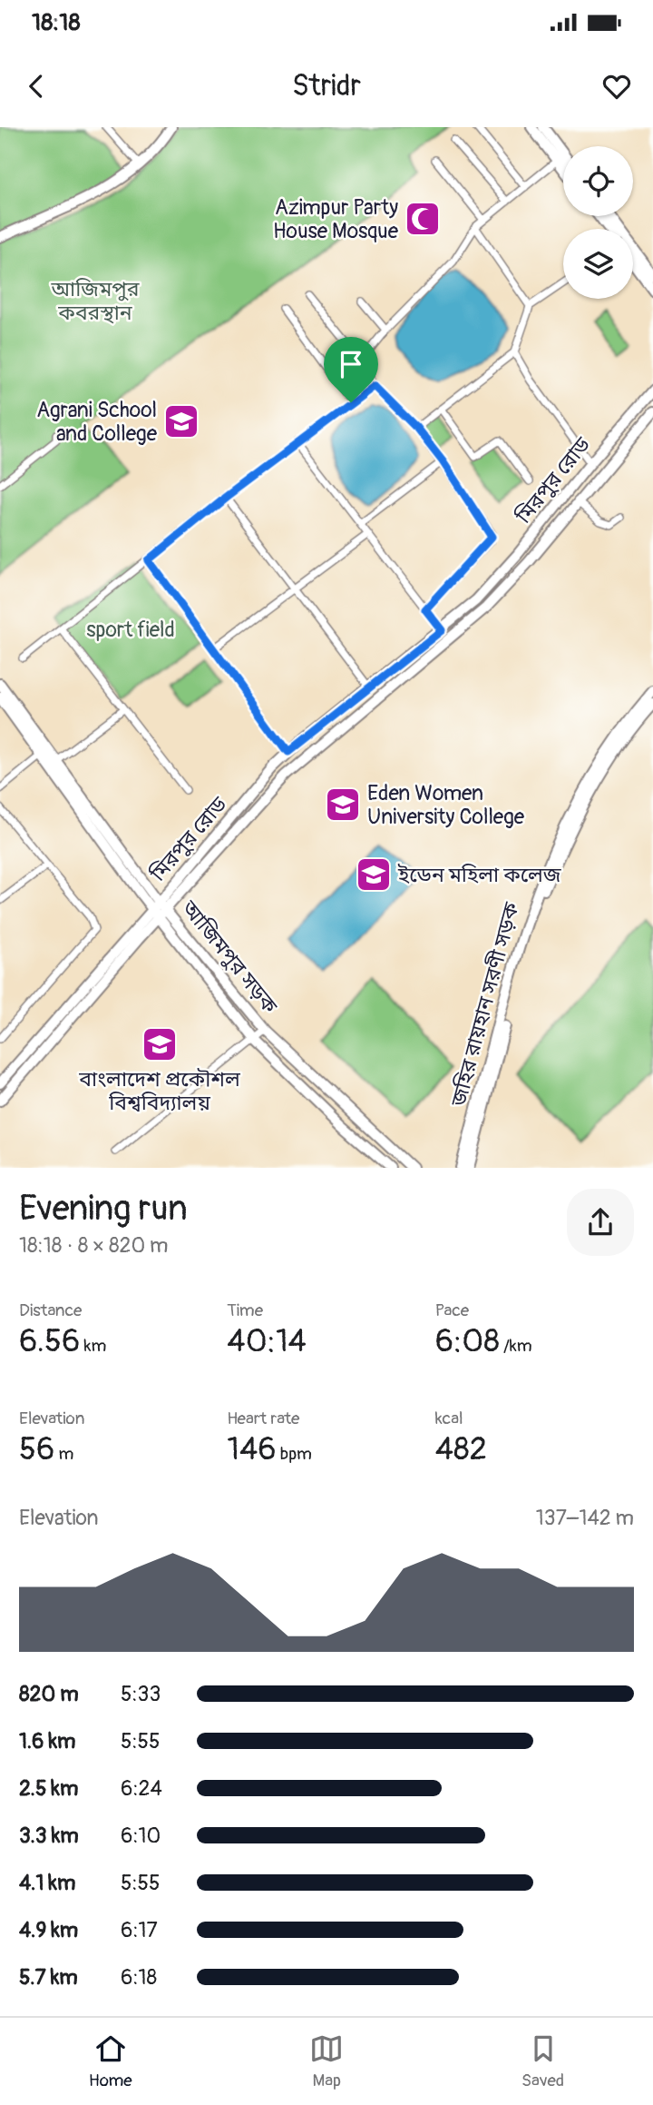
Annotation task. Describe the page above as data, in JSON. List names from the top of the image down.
{
  "streets": {
    "main road": ["মিরপুর রোড", "আজিমপুর সড়ক", "জহির রায়হান সরণী সড়ক"]
  },
  "crossings": [
    ["মিরপুর রোড", "আজিমপুর সড়ক"]
  ],
  "parks": ["আজিমপুর কবরস্থান", "sport field"],
  "places": {
    "mosque": ["Azimpur Party House Mosque"],
    "school or university": [
      "Agrani School and College",
      "Eden Women University College",
      "ইডেন মহিলা কলেজ",
      "বাংলাদেশ প্রকৌশল বিশ্ববিদ্যালয়"
    ]
  },
  "page": {
    "status": "18:18",
    "header": "Stridr",
    "heading": ["Evening run", "18:18 · 8 × 820 m"],
    "stats": [
      ["Distance", "6.56 km"],
      ["Time", "40:14"],
      ["Pace", "6:08 /km"],
      ["Elevation", "56 m"],
      ["Heart rate", "146 bpm"],
      ["kcal", "482"]
    ],
    "chart": ["Elevation", "137–142 m"],
    "list": [
      {
        "name": "820 m",
        "note": "5:33"
      },
      {
        "name": "1.6 km",
        "note": "5:55"
      },
      {
        "name": "2.5 km",
        "note": "6:24"
      },
      {
        "name": "3.3 km",
        "note": "6:10"
      },
      {
        "name": "4.1 km",
        "note": "5:55"
      },
      {
        "name": "4.9 km",
        "note": "6:17"
      },
      {
        "name": "5.7 km",
        "note": "6:18"
      }
    ],
    "tabs": ["Home", "Map", "Saved"]
  }
}
